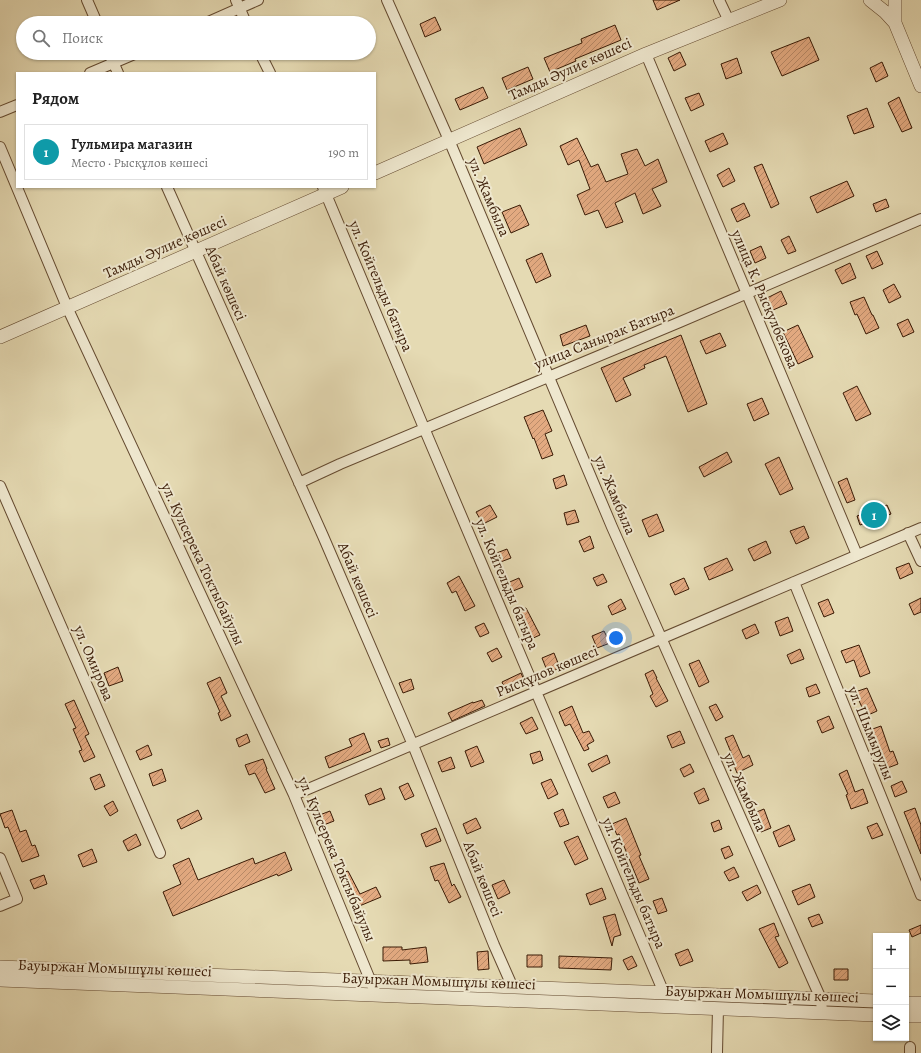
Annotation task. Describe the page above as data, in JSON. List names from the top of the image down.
{
  "streets": {
    "street": [
      "Тамды Әулие көшесі",
      "ул. Жамбыла",
      "Абай көшесі",
      "ул. Койгельды батыра",
      "улица К. Рыскулбекова",
      "улица Санырак Батыра",
      "ул. Кулсерека Токтыбайулы",
      "ул. Омирова",
      "Рысқұлов көшесі",
      "ул. Шымырулы",
      "Бауыржан Момышұлы көшесі"
    ]
  },
  "crossings": [
    ["Тамды Әулие көшесі", "ул. Жамбыла"],
    ["Тамды Әулие көшесі", "Абай көшесі"],
    ["Тамды Әулие көшесі", "ул. Койгельды батыра"],
    ["Тамды Әулие көшесі", "улица К. Рыскулбекова"],
    ["Тамды Әулие көшесі", "ул. Кулсерека Токтыбайулы"],
    ["ул. Жамбыла", "улица Санырак Батыра"],
    ["ул. Жамбыла", "Рысқұлов көшесі"],
    ["ул. Жамбыла", "Бауыржан Момышұлы көшесі"],
    ["Абай көшесі", "улица Санырак Батыра"],
    ["Абай көшесі", "Рысқұлов көшесі"],
    ["Абай көшесі", "Бауыржан Момышұлы көшесі"],
    ["ул. Койгельды батыра", "улица Санырак Батыра"],
    ["ул. Койгельды батыра", "Рысқұлов көшесі"],
    ["ул. Койгельды батыра", "Бауыржан Момышұлы көшесі"],
    ["улица К. Рыскулбекова", "улица Санырак Батыра"],
    ["улица К. Рыскулбекова", "Рысқұлов көшесі"],
    ["ул. Кулсерека Токтыбайулы", "Рысқұлов көшесі"],
    ["ул. Кулсерека Токтыбайулы", "Бауыржан Момышұлы көшесі"],
    ["Рысқұлов көшесі", "ул. Шымырулы"]
  ],
  "page": {
    "search": "Поиск",
    "heading": "Рядом",
    "list": [
      {
        "mark": "1",
        "name": "Гульмира магазин",
        "note": "Место · Рысқұлов көшесі",
        "value": "190 m"
      }
    ],
    "pins": "1",
    "map_buttons": ["+", "−"]
  }
}
